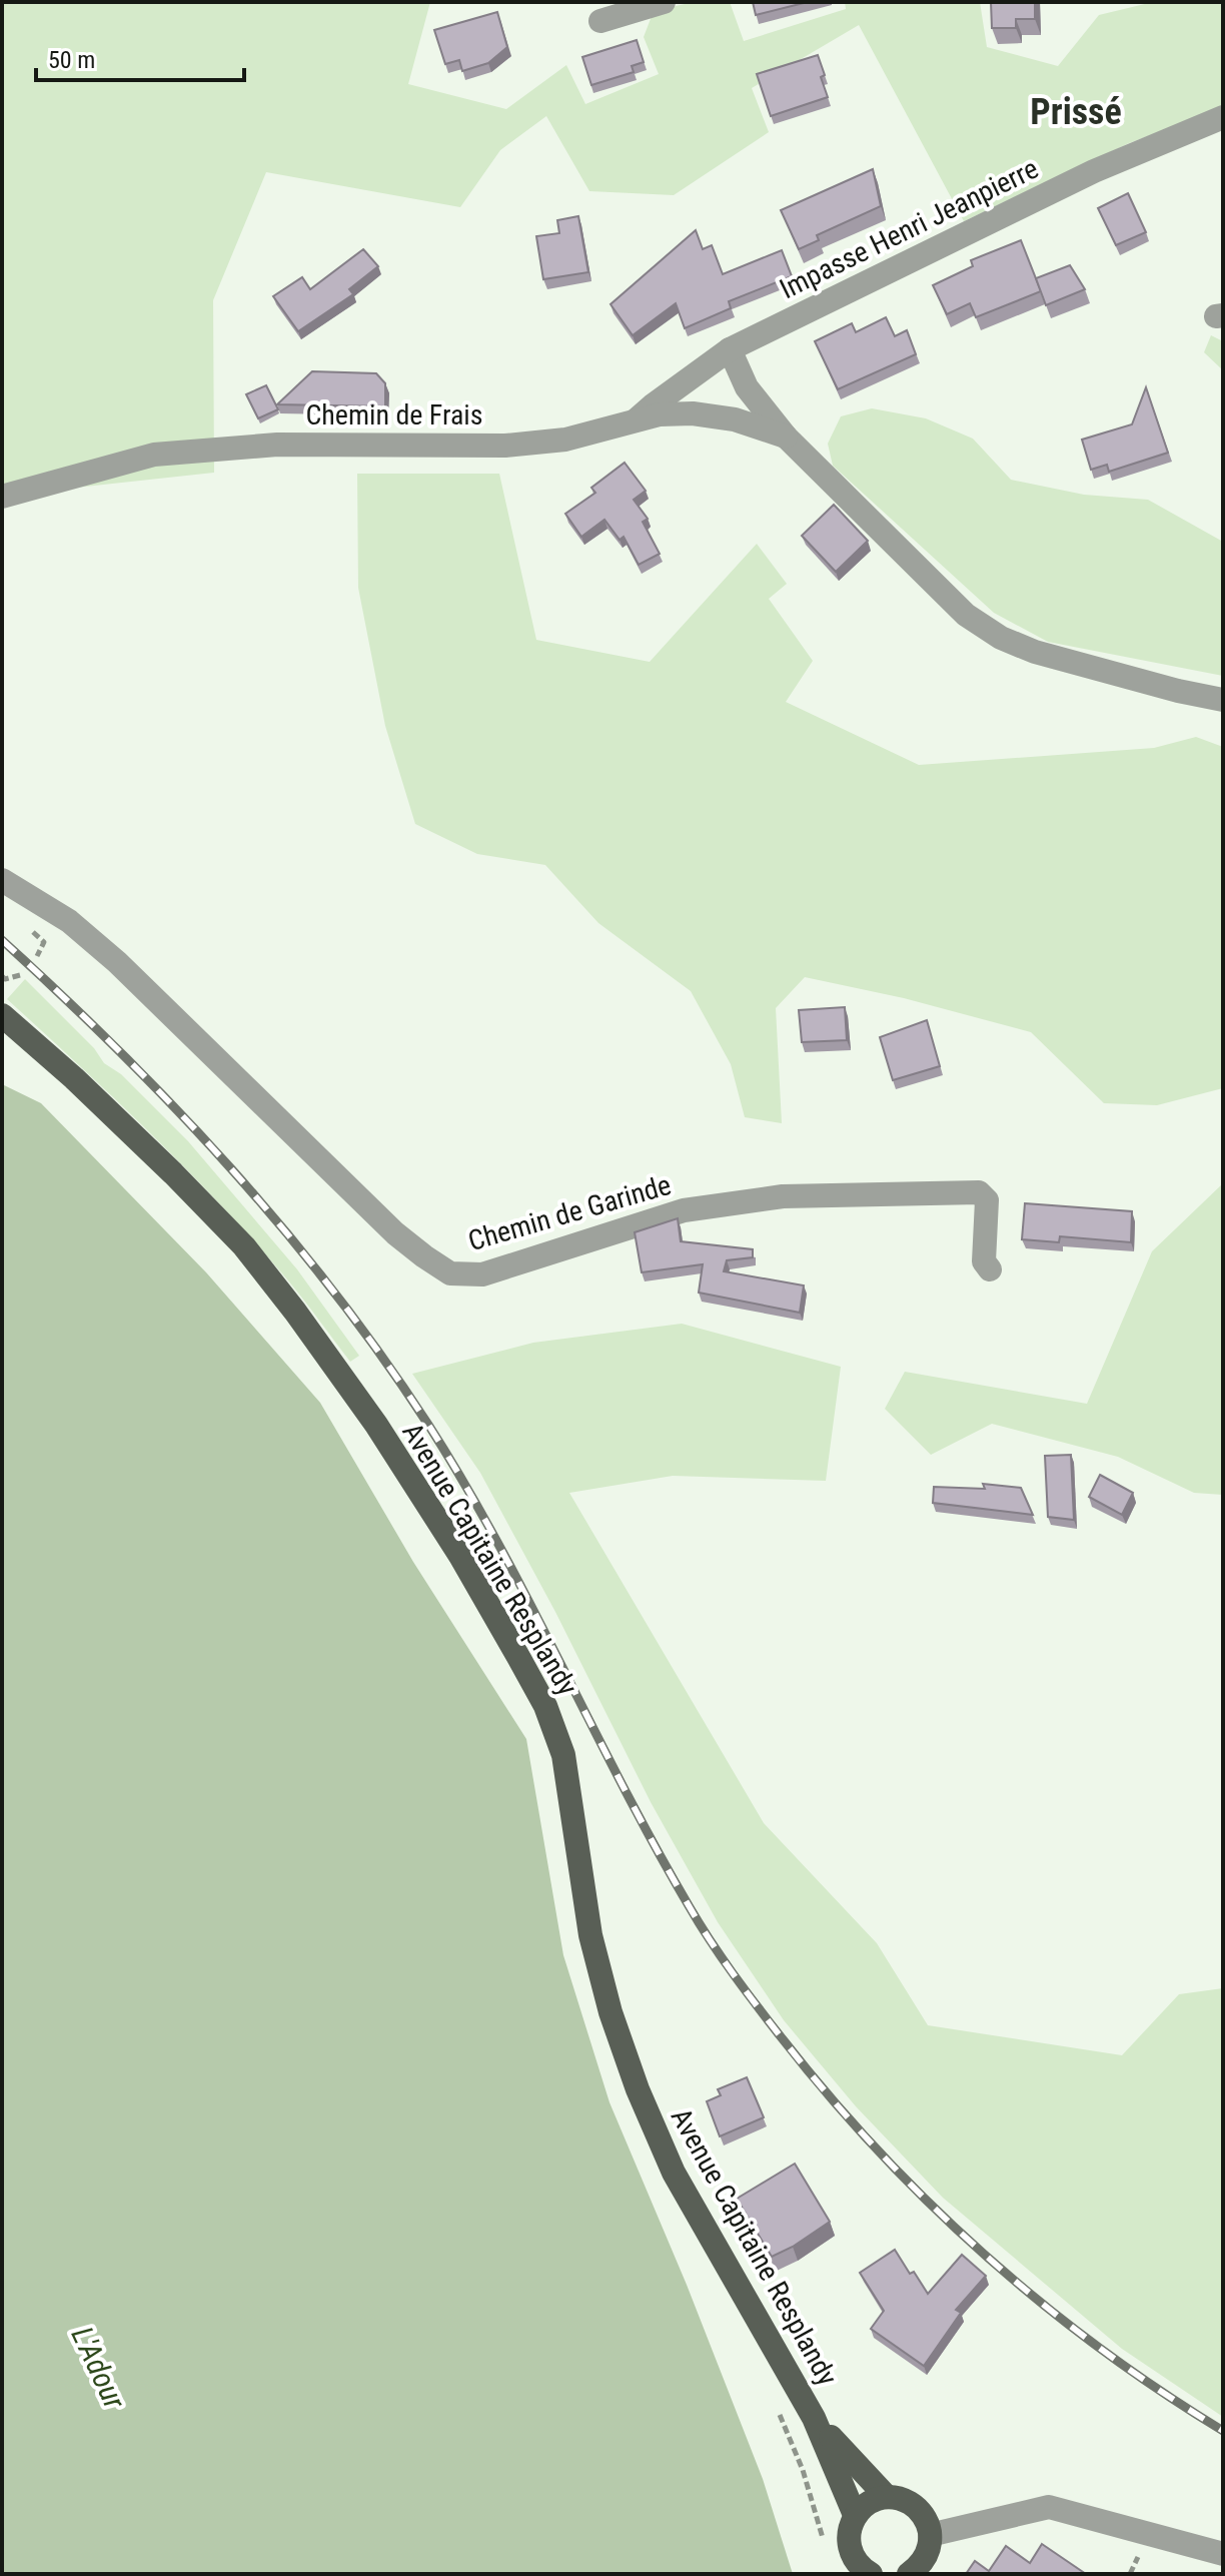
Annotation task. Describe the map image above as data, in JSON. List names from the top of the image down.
{
  "streets": {
    "main road": ["Avenue Capitaine Resplandy"],
    "street": ["Impasse Henri Jeanpierre", "Chemin de Frais", "Chemin de Garinde"]
  },
  "crossings": [
    ["Impasse Henri Jeanpierre", "Chemin de Frais"]
  ],
  "districts": ["Prissé"],
  "water": ["L'Adour"],
  "scale_bar": "50 m"
}
